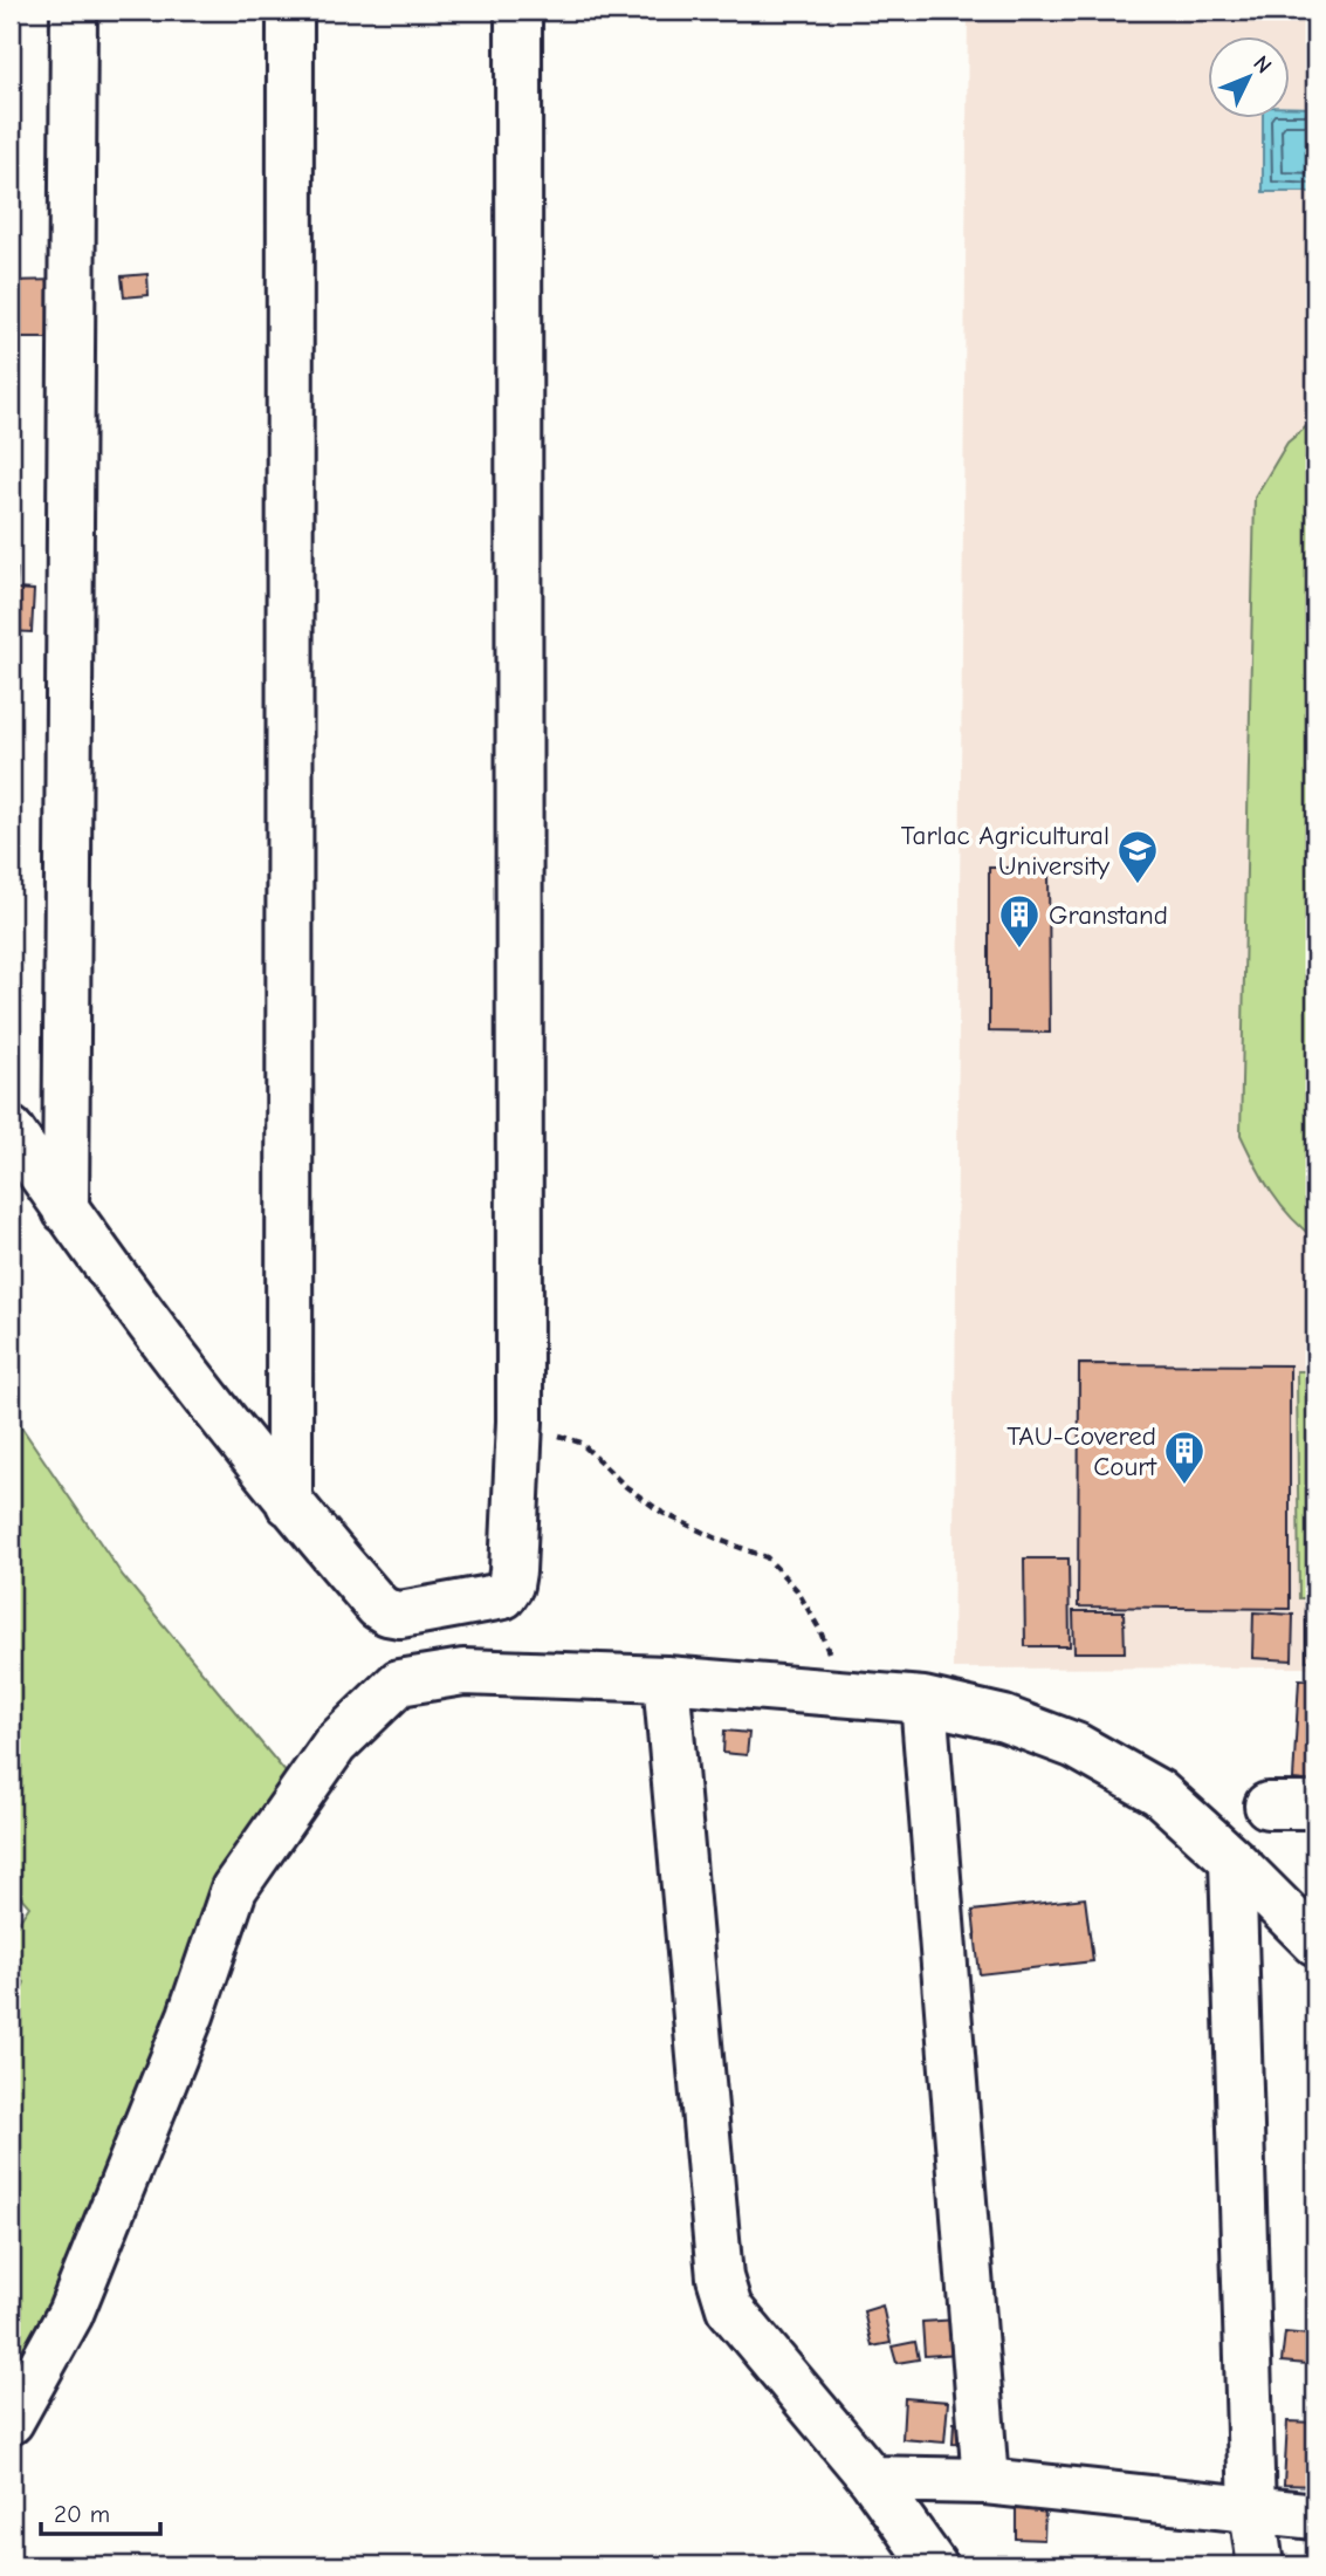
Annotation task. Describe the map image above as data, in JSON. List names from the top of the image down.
{
  "places": {
    "school or university": ["Tarlac Agricultural University"],
    "building": ["Granstand", "TAU-Covered Court"]
  },
  "scale_bar": "20 m",
  "north": "top right"
}
